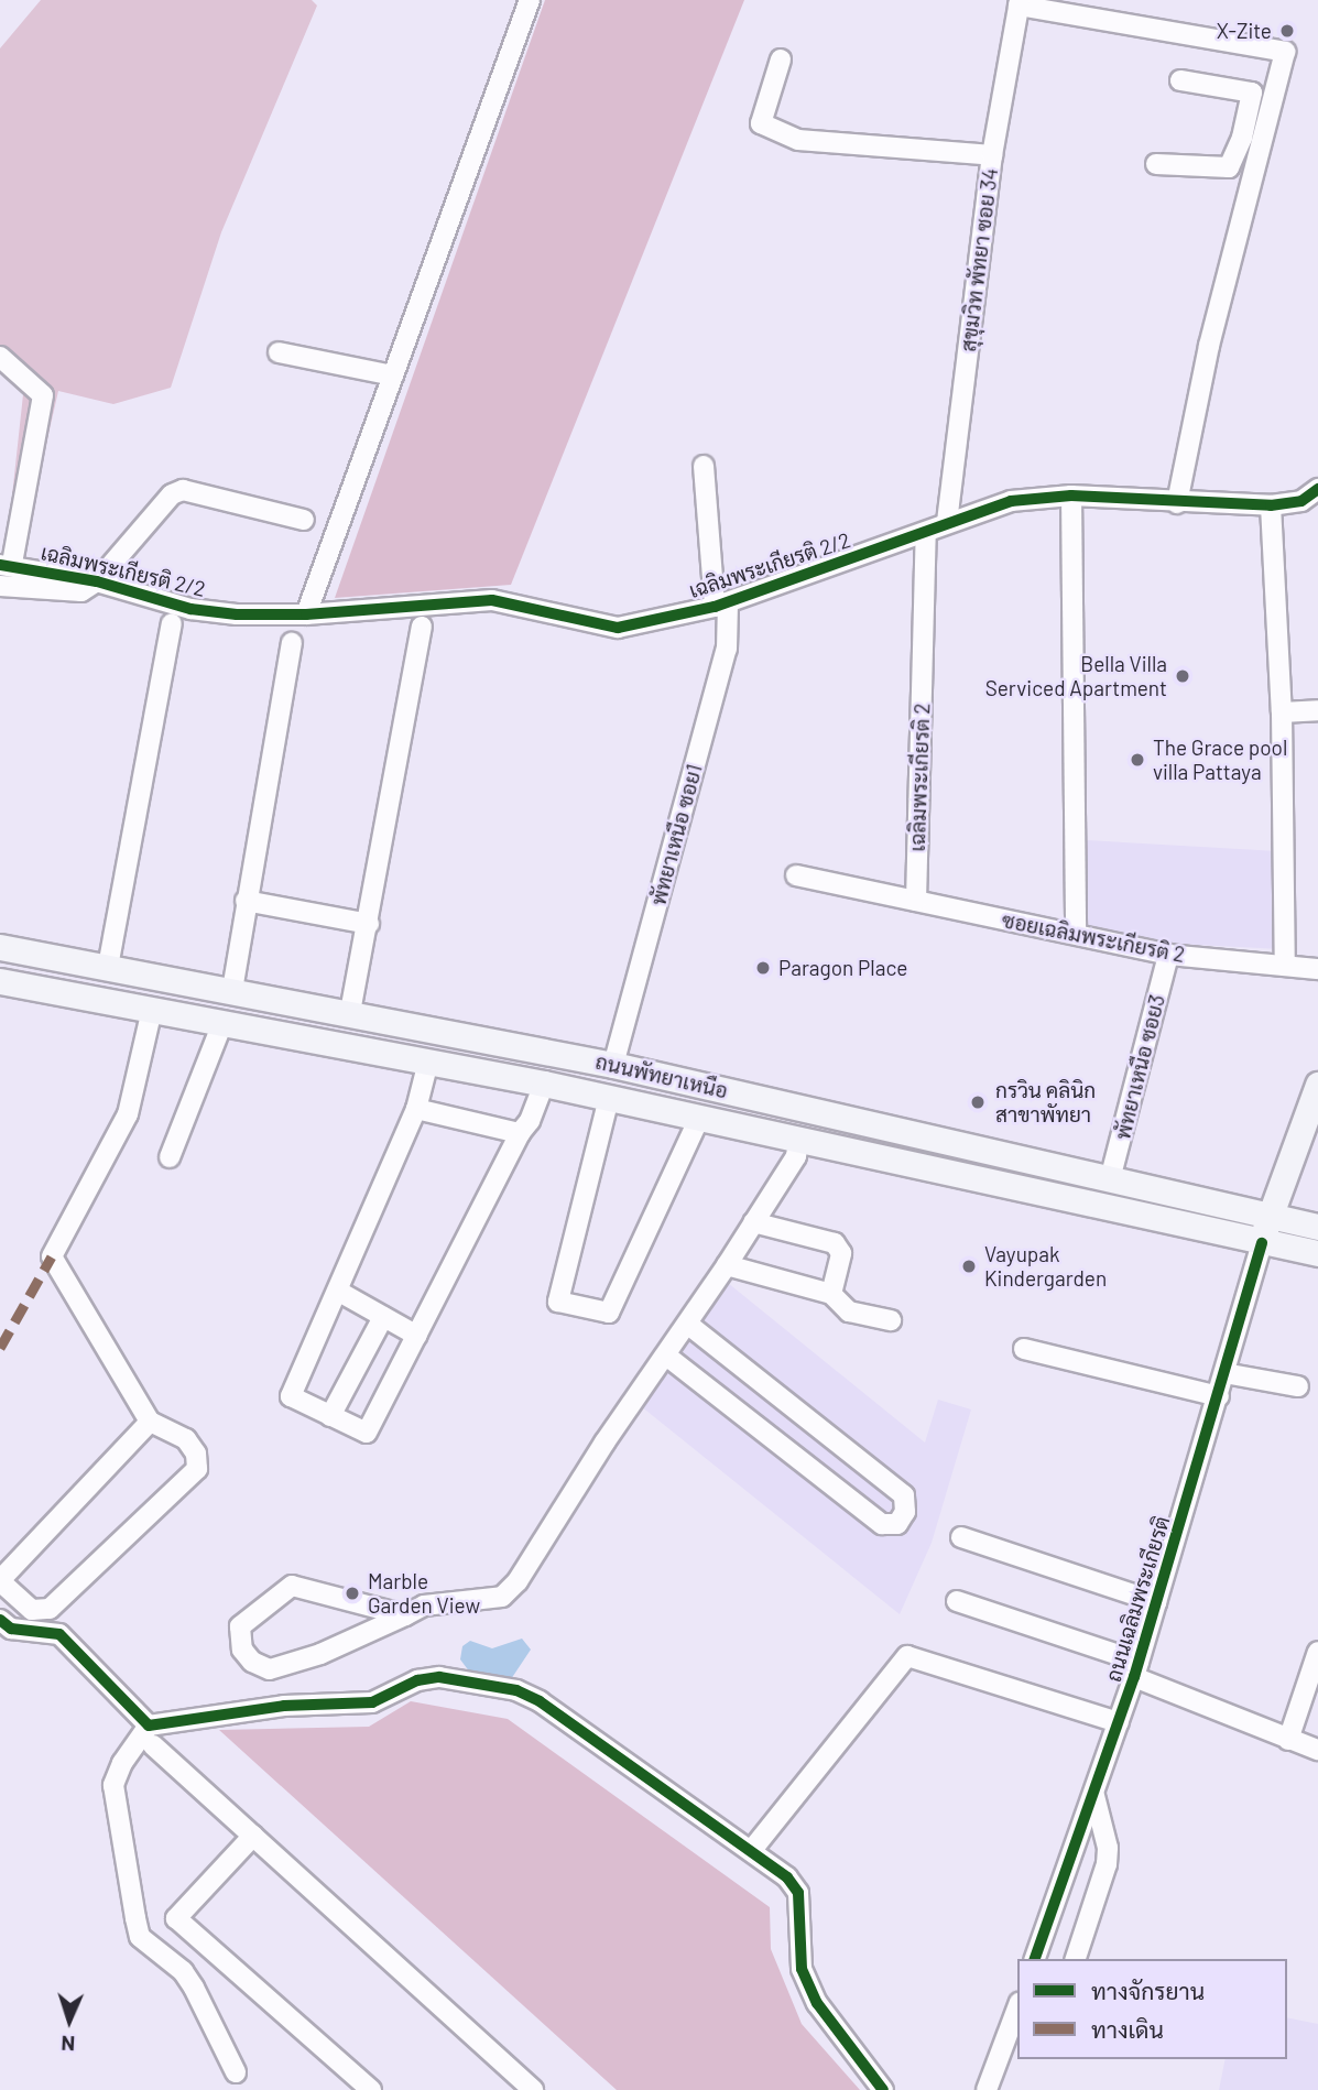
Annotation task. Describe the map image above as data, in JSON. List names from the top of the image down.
{
  "streets": {
    "main road": ["ถนนพัทยาเหนือ", "ถนนเฉลิมพระเกียรติ"],
    "street": [
      "สุขุมวิท พัทยา ซอย 34",
      "เฉลิมพระเกียรติ 2/2",
      "เฉลิมพระเกียรติ 2",
      "พัทยาเหนือ ซอย1",
      "ซอยเฉลิมพระเกียรติ 2",
      "พัทยาเหนือ ซอย3"
    ]
  },
  "crossings": [
    ["สุขุมวิท พัทยา ซอย 34", "เฉลิมพระเกียรติ 2/2"],
    ["เฉลิมพระเกียรติ 2/2", "เฉลิมพระเกียรติ 2"],
    ["เฉลิมพระเกียรติ 2/2", "พัทยาเหนือ ซอย1"],
    ["เฉลิมพระเกียรติ 2", "ซอยเฉลิมพระเกียรติ 2"],
    ["พัทยาเหนือ ซอย1", "ถนนพัทยาเหนือ"],
    ["ซอยเฉลิมพระเกียรติ 2", "พัทยาเหนือ ซอย3"],
    ["พัทยาเหนือ ซอย3", "ถนนพัทยาเหนือ"],
    ["ถนนพัทยาเหนือ", "ถนนเฉลิมพระเกียรติ"]
  ],
  "places": [
    "X-Zite",
    "Bella Villa Serviced Apartment",
    "The Grace pool villa Pattaya",
    "Paragon Place",
    "กรวิน คลินิก สาขาพัทยา",
    "Vayupak Kindergarden",
    "Marble Garden View"
  ],
  "legend": ["ทางจักรยาน", "ทางเดิน"],
  "north": "bottom"
}
